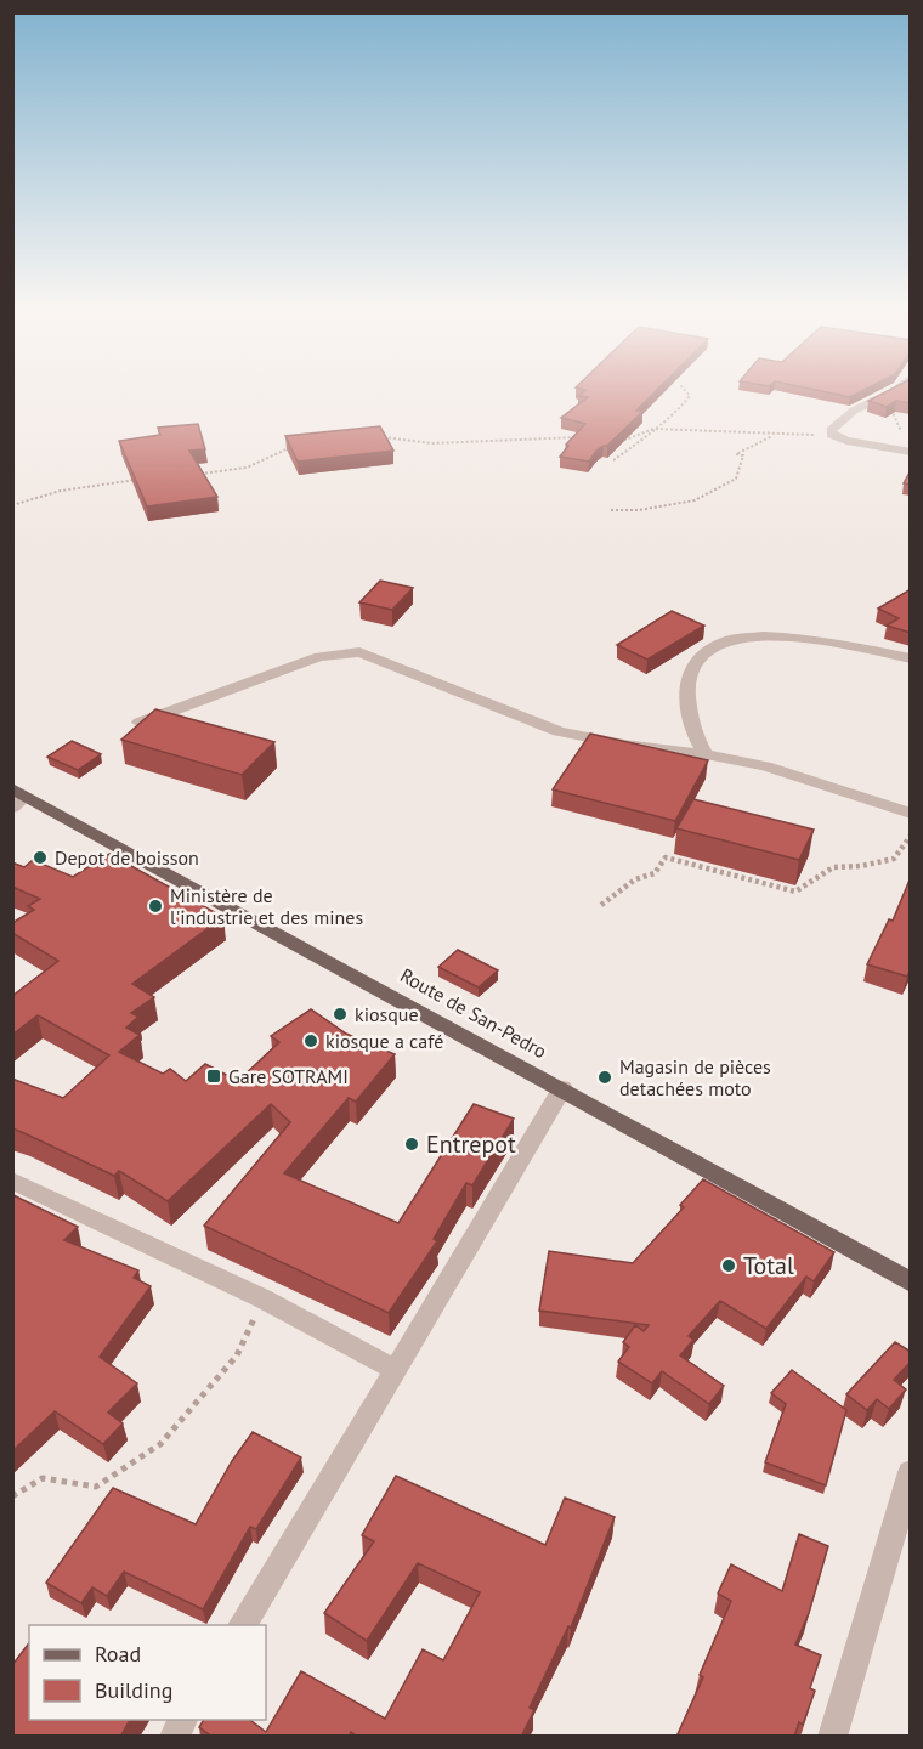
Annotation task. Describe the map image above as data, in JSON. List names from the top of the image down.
{
  "streets": {
    "main road": ["Route de San-Pedro"]
  },
  "places": {
    "other": [
      "Depot de boisson",
      "Ministère de l'industrie et des mines",
      "kiosque",
      "kiosque a café",
      "Magasin de pièces detachées moto",
      "Entrepot",
      "Total"
    ],
    "transit": ["Gare SOTRAMI"]
  },
  "legend": ["Road", "Building"]
}
